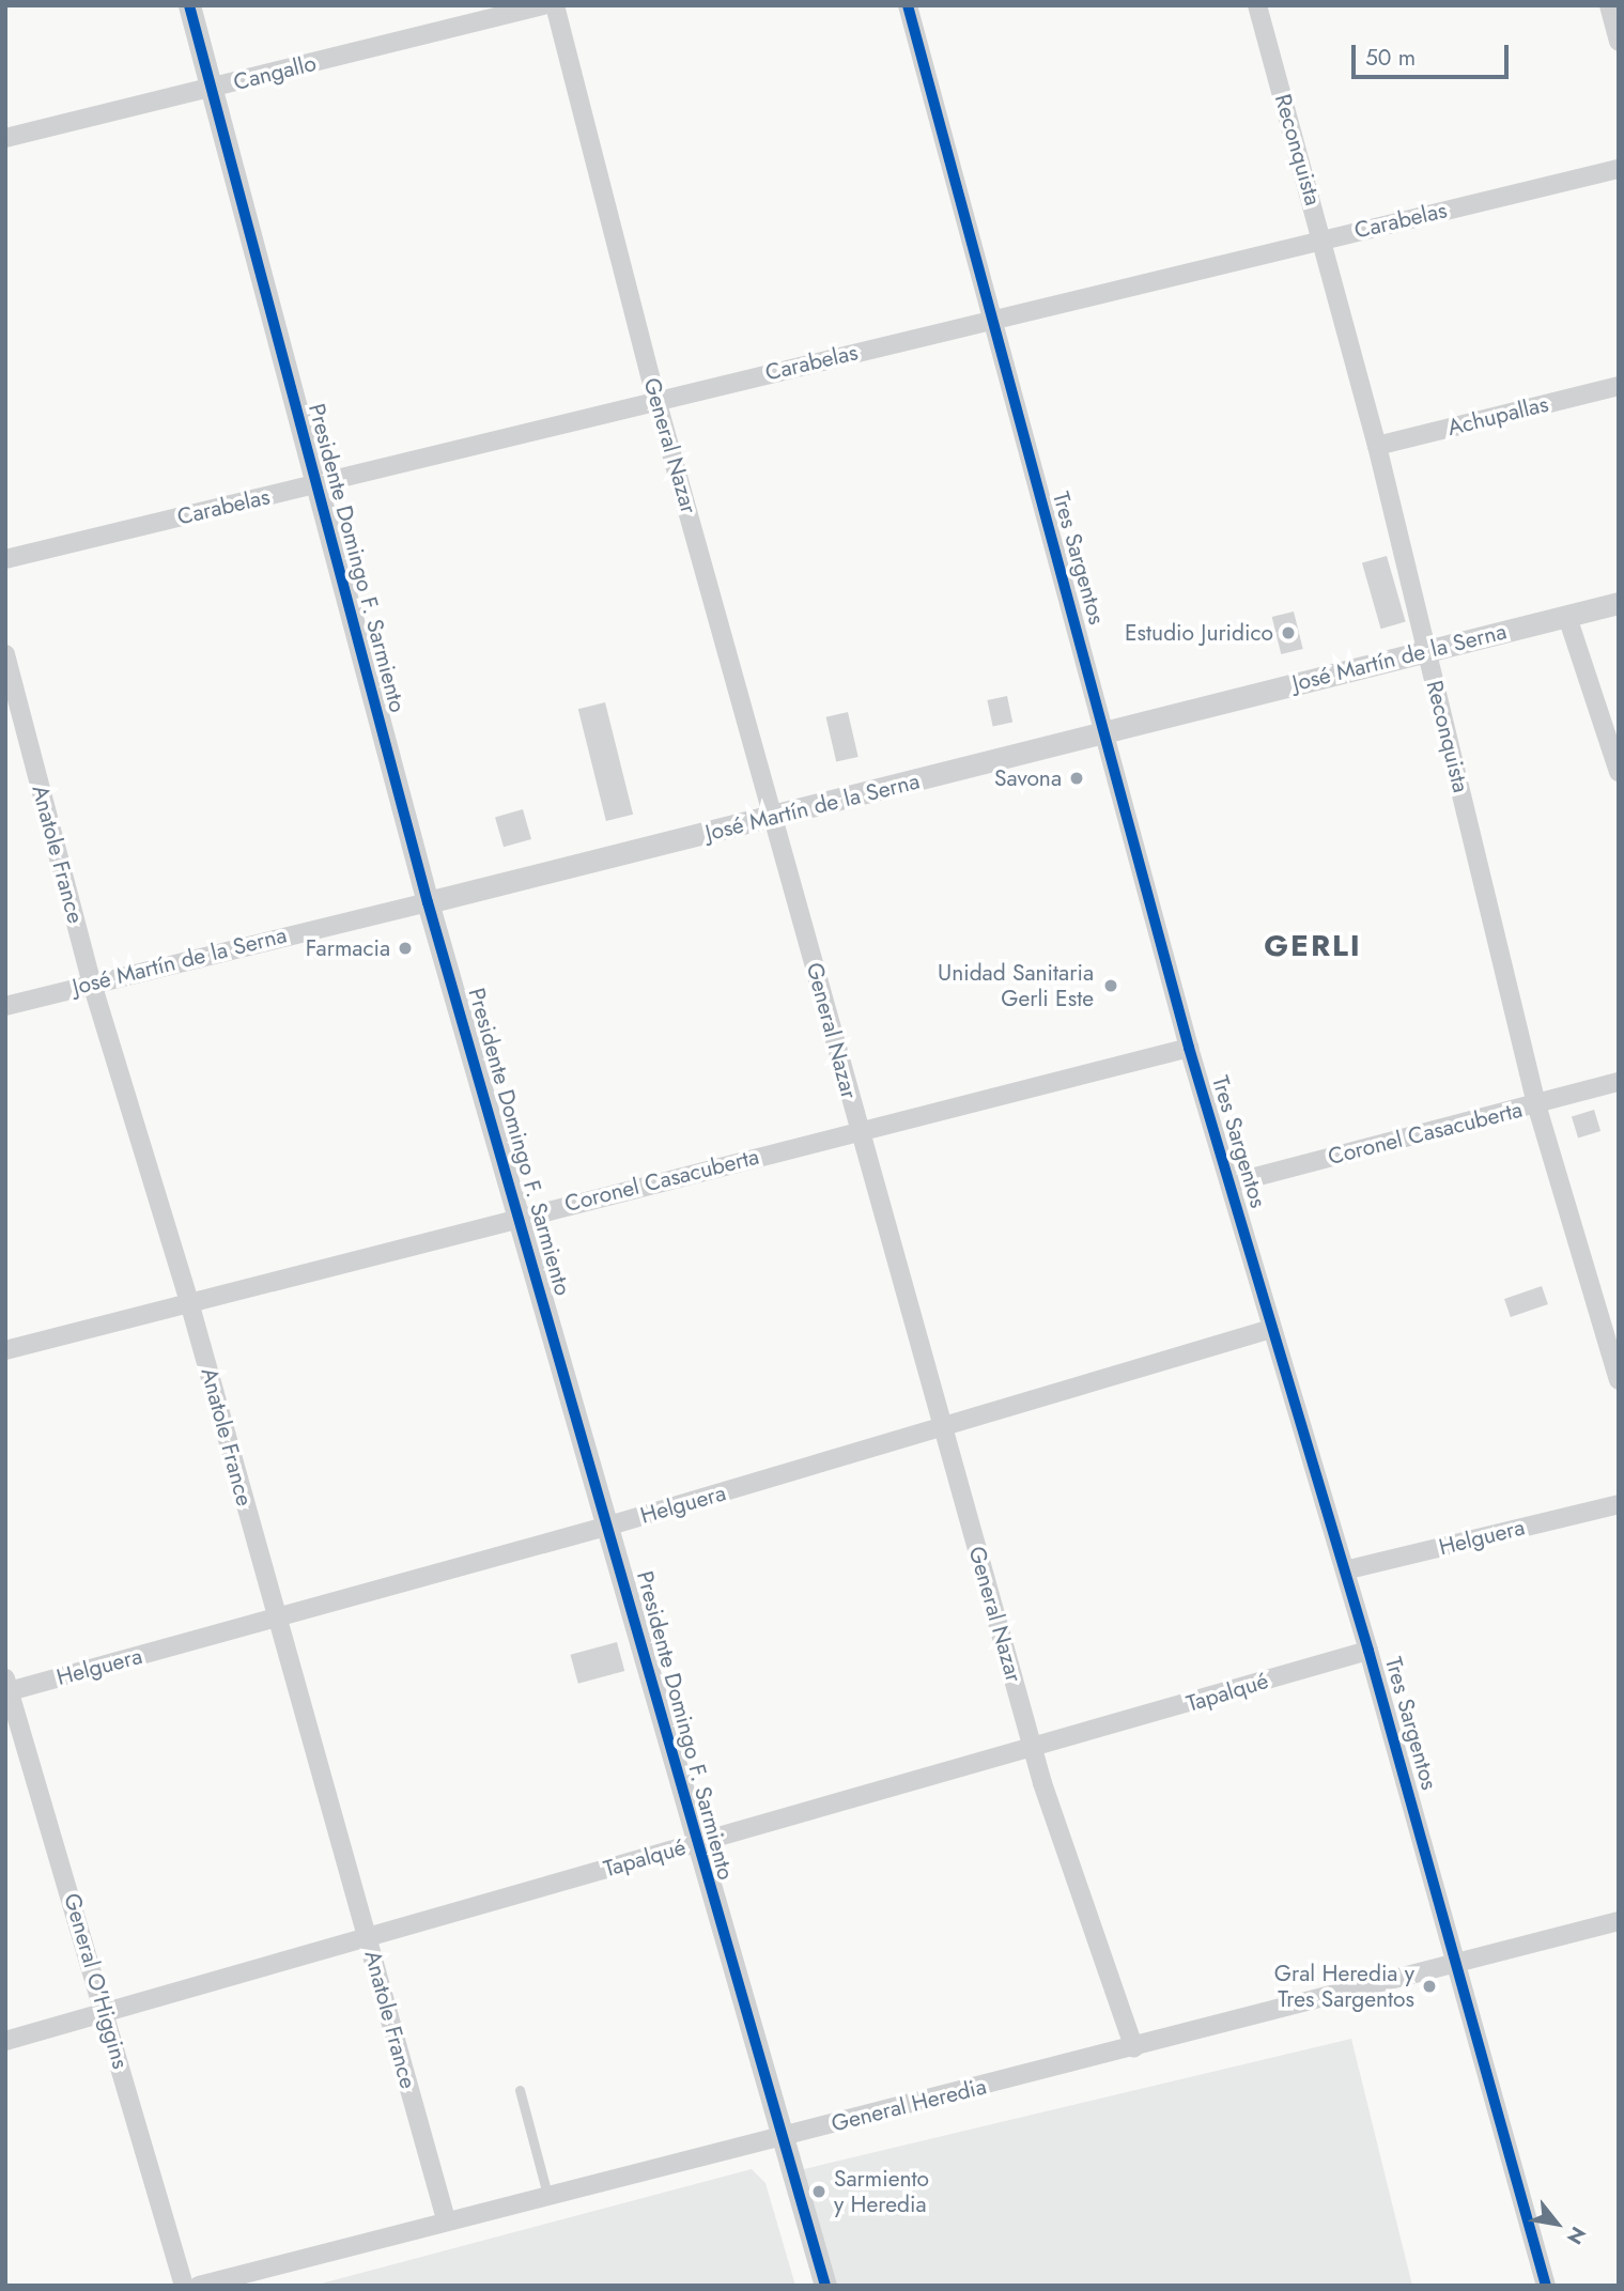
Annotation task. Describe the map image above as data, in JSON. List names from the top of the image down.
{
  "streets": {
    "street": [
      "Cangallo",
      "Reconquista",
      "Carabelas",
      "Achupallas",
      "General Nazar",
      "Presidente Domingo F. Sarmiento",
      "Tres Sargentos",
      "José Martín de la Serna",
      "Anatole France",
      "Coronel Casacuberta",
      "Helguera",
      "Tapalqué",
      "General O'Higgins",
      "General Heredia"
    ]
  },
  "crossings": [
    ["Cangallo", "Presidente Domingo F. Sarmiento"],
    ["Reconquista", "Carabelas"],
    ["Reconquista", "Achupallas"],
    ["Reconquista", "José Martín de la Serna"],
    ["Reconquista", "Coronel Casacuberta"],
    ["Carabelas", "General Nazar"],
    ["Carabelas", "Presidente Domingo F. Sarmiento"],
    ["Carabelas", "Tres Sargentos"],
    ["General Nazar", "José Martín de la Serna"],
    ["General Nazar", "Coronel Casacuberta"],
    ["General Nazar", "Helguera"],
    ["General Nazar", "Tapalqué"],
    ["General Nazar", "General Heredia"],
    ["Presidente Domingo F. Sarmiento", "José Martín de la Serna"],
    ["Presidente Domingo F. Sarmiento", "Coronel Casacuberta"],
    ["Presidente Domingo F. Sarmiento", "Helguera"],
    ["Presidente Domingo F. Sarmiento", "Tapalqué"],
    ["Presidente Domingo F. Sarmiento", "General Heredia"],
    ["Tres Sargentos", "José Martín de la Serna"],
    ["Tres Sargentos", "Coronel Casacuberta"],
    ["Tres Sargentos", "Helguera"],
    ["Tres Sargentos", "Tapalqué"],
    ["Tres Sargentos", "General Heredia"],
    ["José Martín de la Serna", "Anatole France"],
    ["Anatole France", "Coronel Casacuberta"],
    ["Anatole France", "Helguera"],
    ["Anatole France", "Tapalqué"],
    ["Anatole France", "General Heredia"],
    ["Helguera", "General O'Higgins"],
    ["Tapalqué", "General O'Higgins"]
  ],
  "districts": ["GERLI"],
  "places": [
    "Estudio Juridico",
    "Savona",
    "Farmacia",
    "Unidad Sanitaria Gerli Este",
    "Gral Heredia y Tres Sargentos",
    "Sarmiento y Heredia"
  ],
  "scale_bar": "50 m",
  "north": "bottom right"
}
